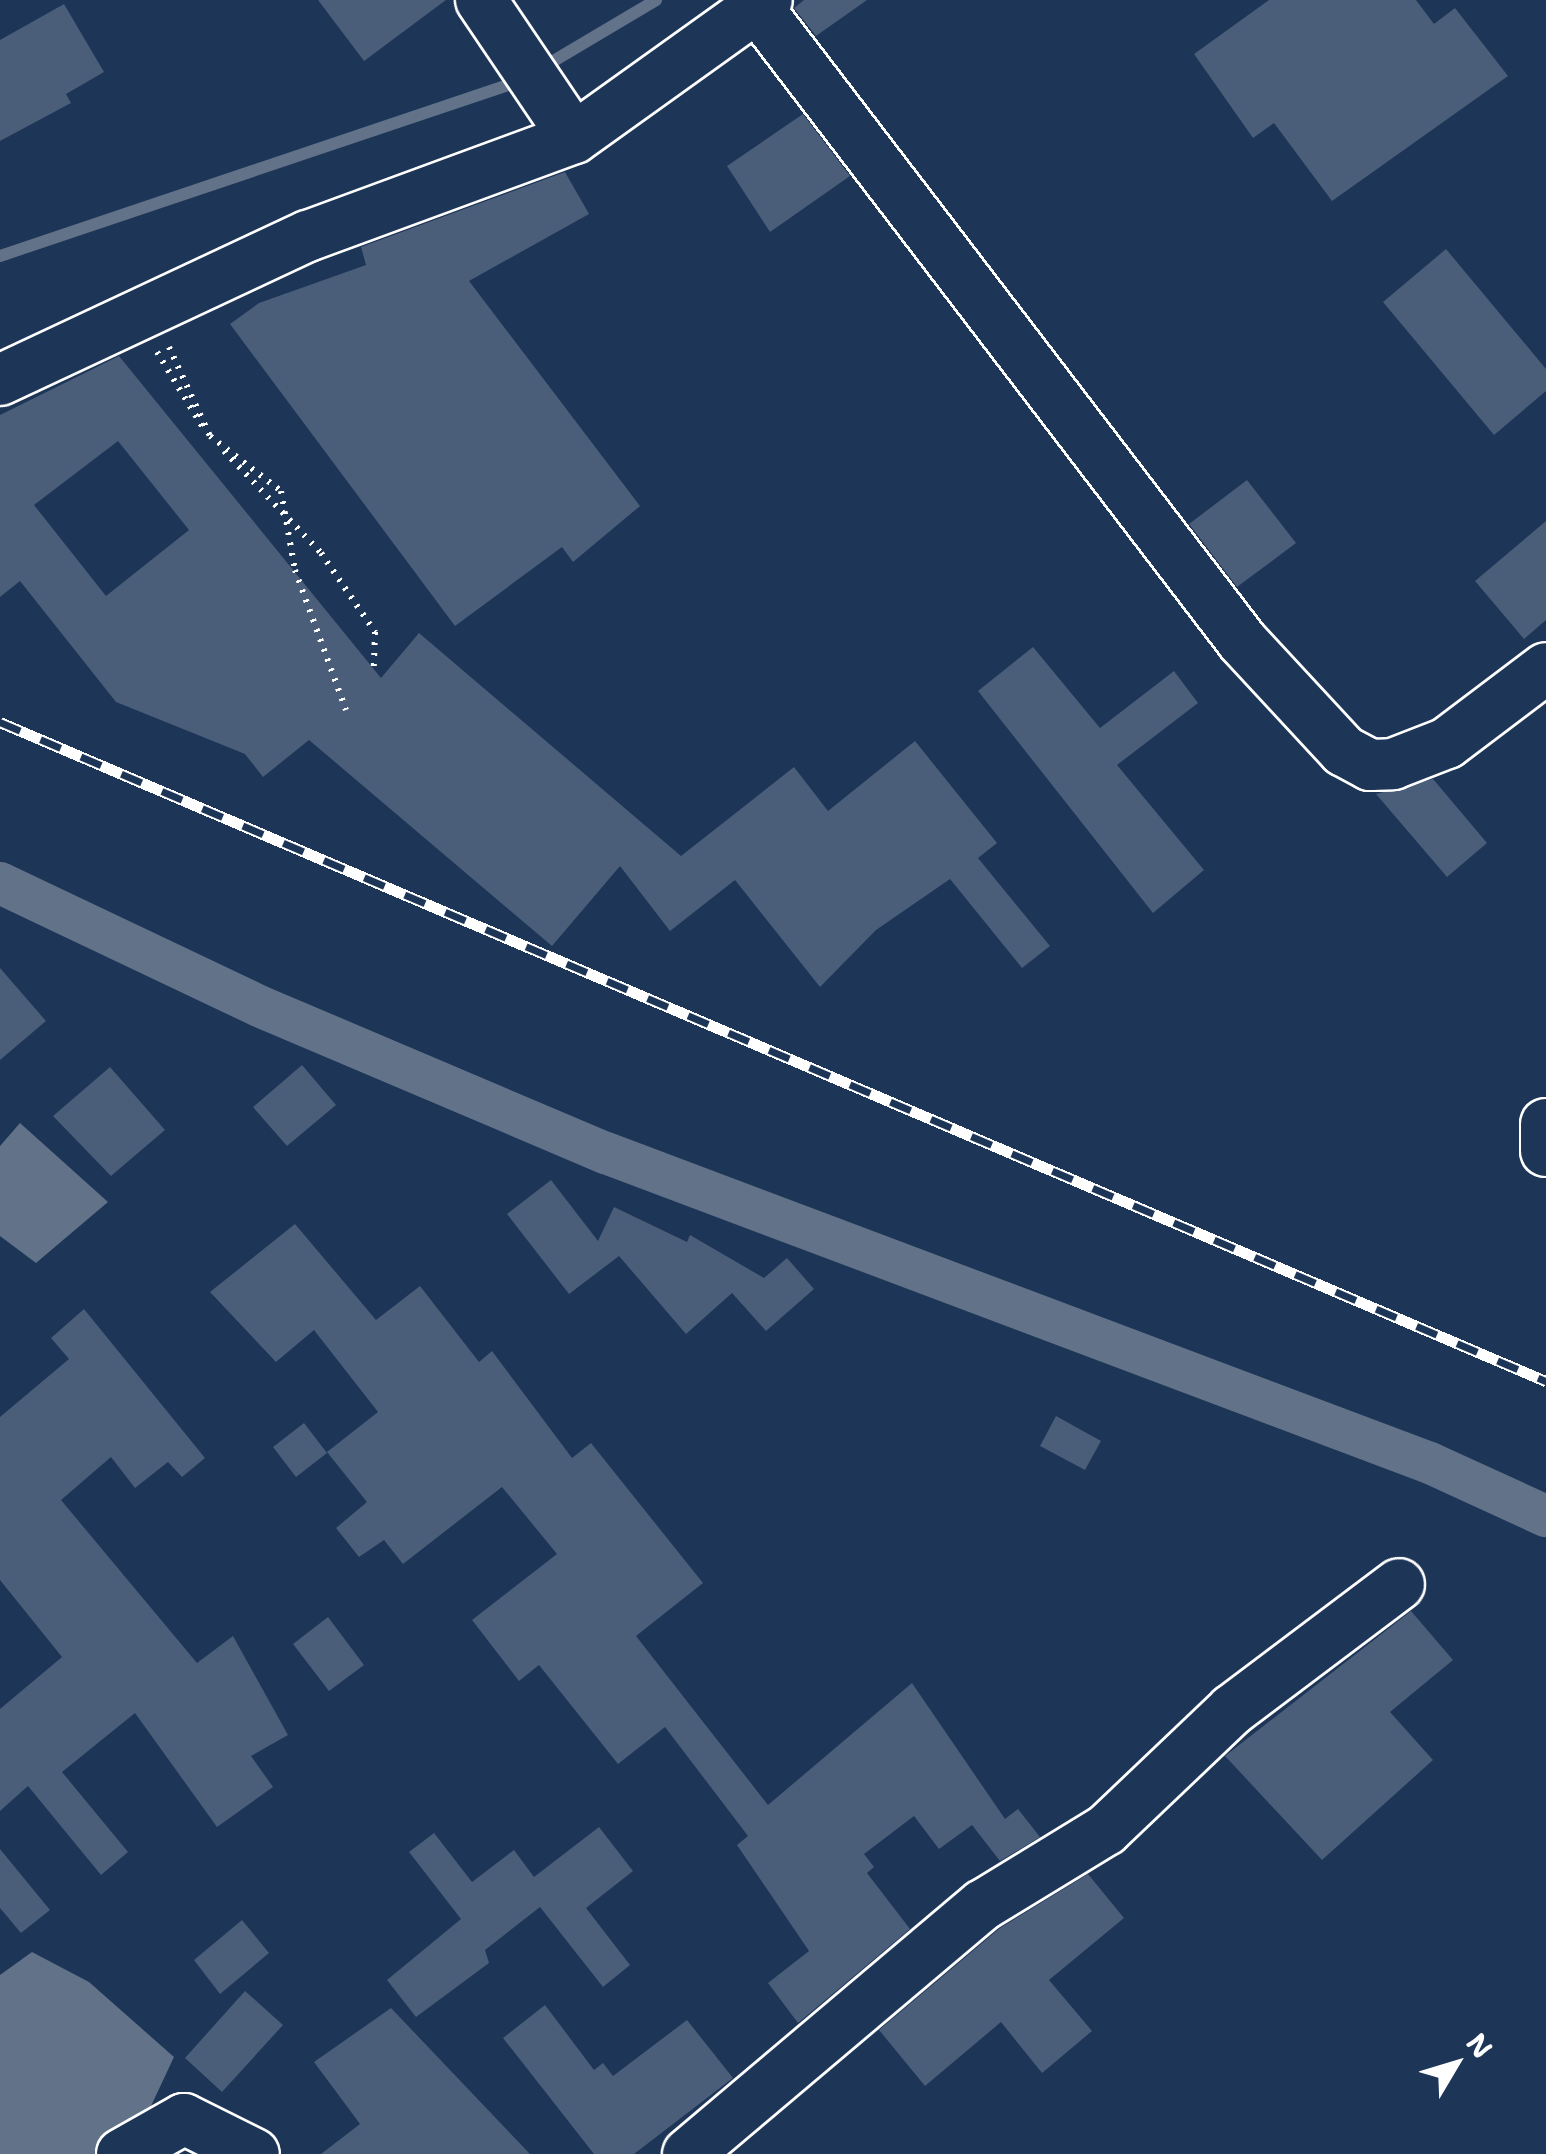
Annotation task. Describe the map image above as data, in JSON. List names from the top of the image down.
{
  "north": "top right"
}
